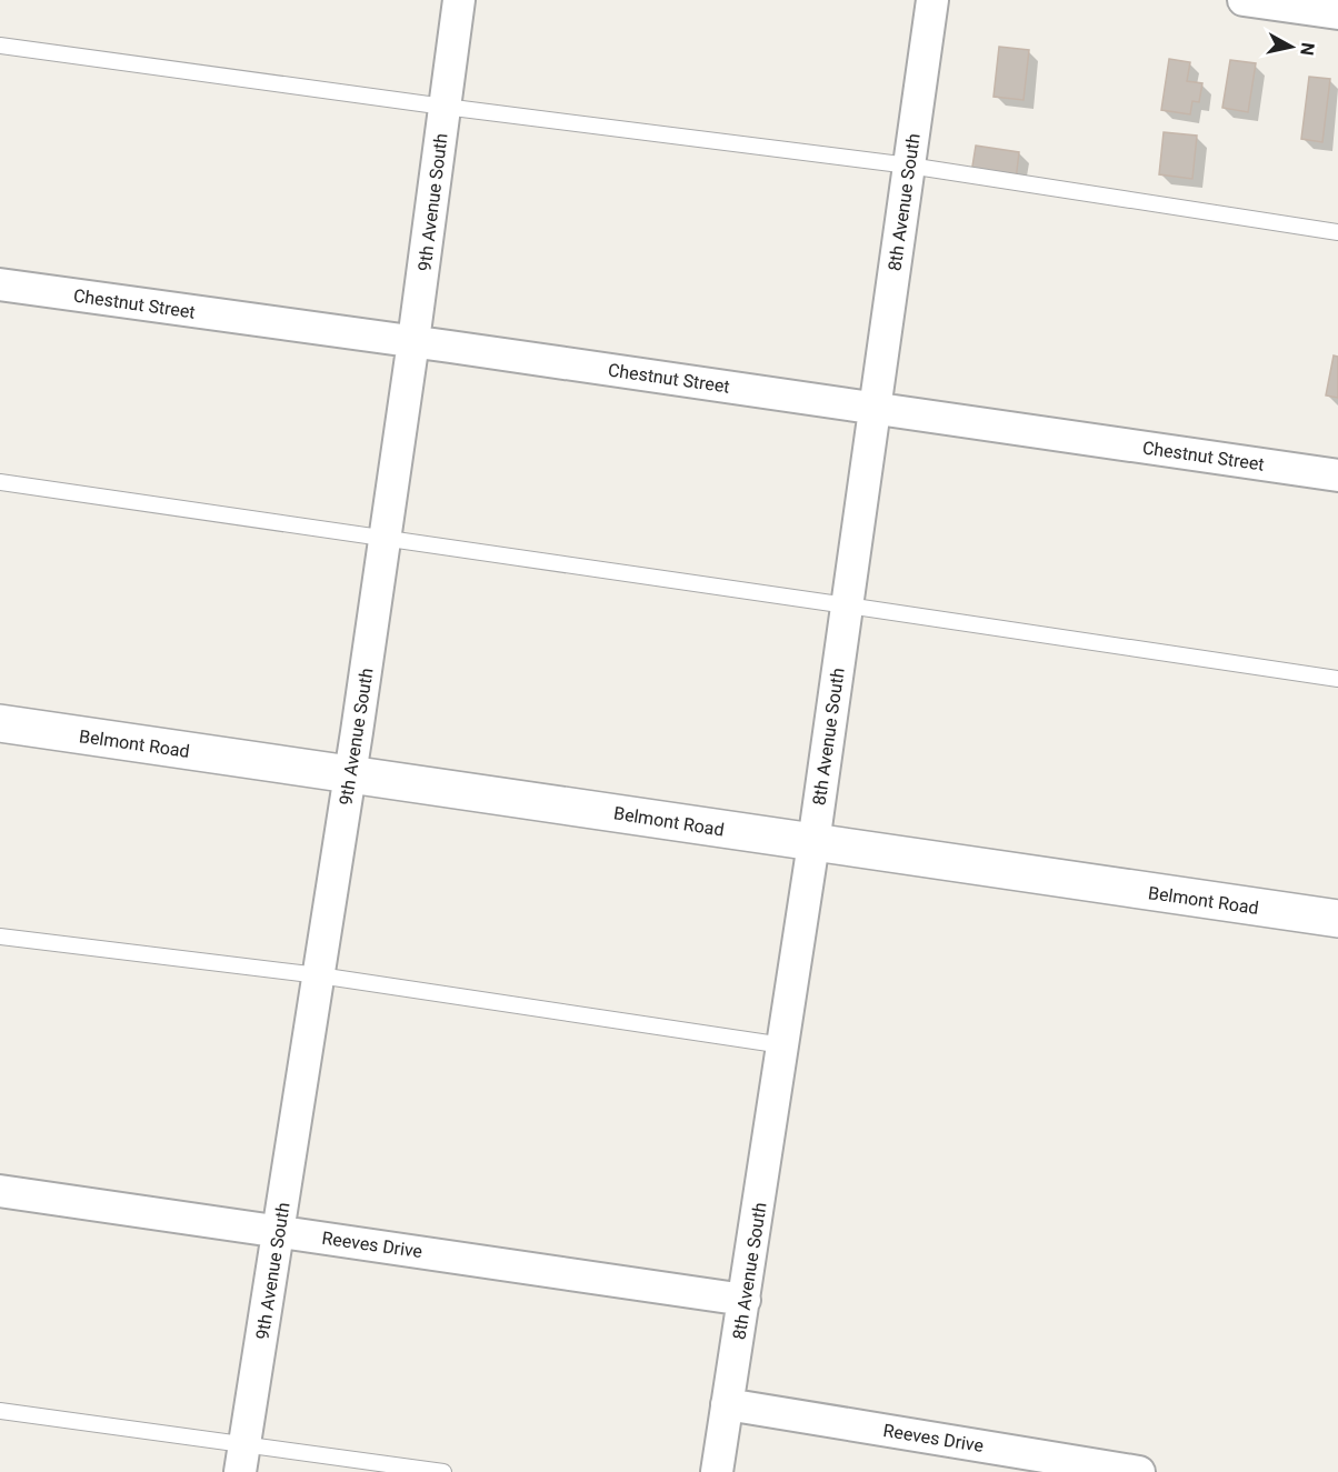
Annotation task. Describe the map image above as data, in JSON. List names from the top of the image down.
{
  "streets": {
    "street": [
      "9th Avenue South",
      "8th Avenue South",
      "Chestnut Street",
      "Belmont Road",
      "Reeves Drive"
    ]
  },
  "crossings": [
    ["9th Avenue South", "Chestnut Street"],
    ["9th Avenue South", "Belmont Road"],
    ["9th Avenue South", "Reeves Drive"],
    ["8th Avenue South", "Chestnut Street"],
    ["8th Avenue South", "Belmont Road"],
    ["8th Avenue South", "Reeves Drive"]
  ],
  "north": "right"
}
